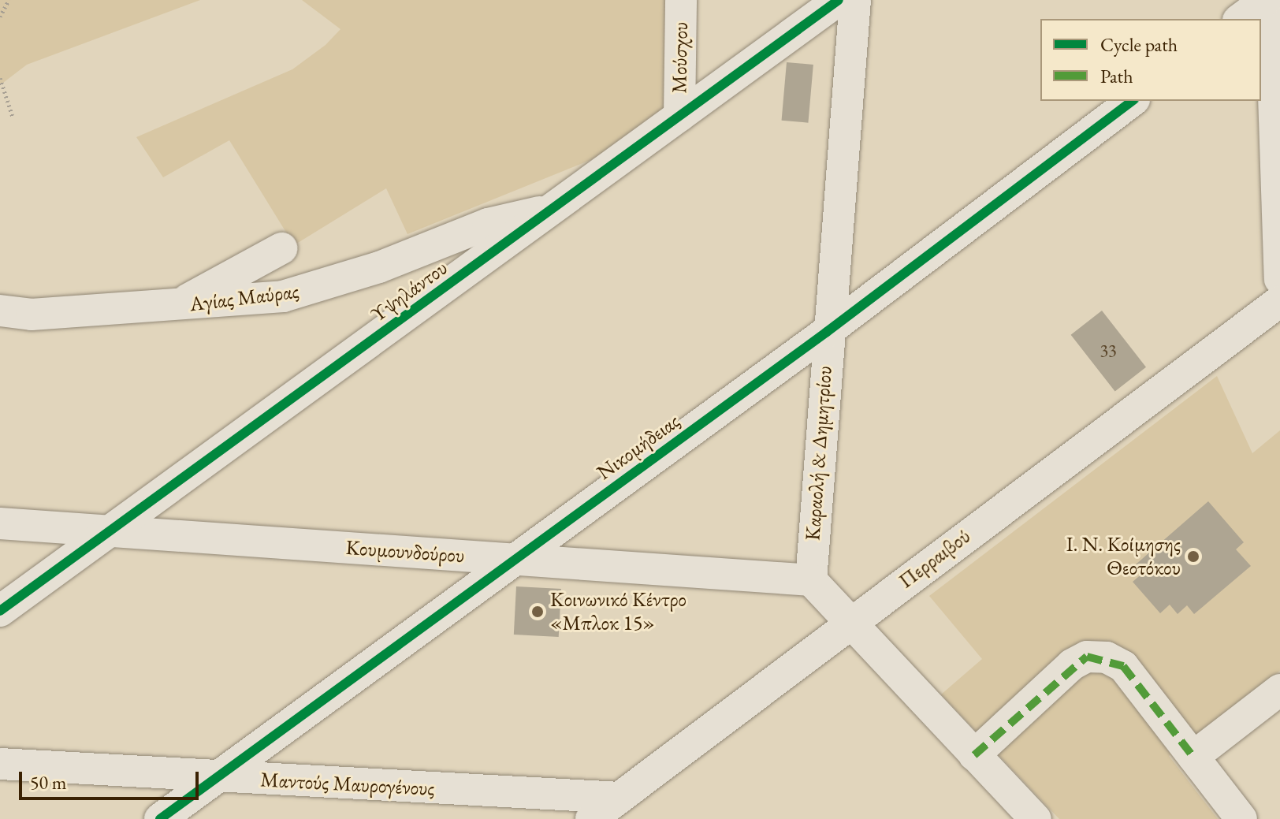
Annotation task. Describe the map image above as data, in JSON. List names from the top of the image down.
{
  "streets": {
    "street": [
      "Μούσχου",
      "Υψηλάντου",
      "Αγίας Μαύρας",
      "Νικομήδειας",
      "Καραολή & Δημητρίου",
      "Κουμουνδούρου",
      "Περραιβού",
      "Μαντούς Μαυρογένους"
    ]
  },
  "crossings": [
    ["Μούσχου", "Υψηλάντου"],
    ["Υψηλάντου", "Αγίας Μαύρας"],
    ["Υψηλάντου", "Κουμουνδούρου"],
    ["Νικομήδειας", "Καραολή & Δημητρίου"],
    ["Νικομήδειας", "Κουμουνδούρου"],
    ["Νικομήδειας", "Μαντούς Μαυρογένους"],
    ["Καραολή & Δημητρίου", "Κουμουνδούρου"],
    ["Περραιβού", "Μαντούς Μαυρογένους"]
  ],
  "places": ["Ι. Ν. Κοίμησης Θεοτόκου", "Κοινωνικό Κέντρο «Μπλοκ 15»"],
  "house_numbers": ["33"],
  "legend": ["Cycle path", "Path"],
  "scale_bar": "50 m"
}
